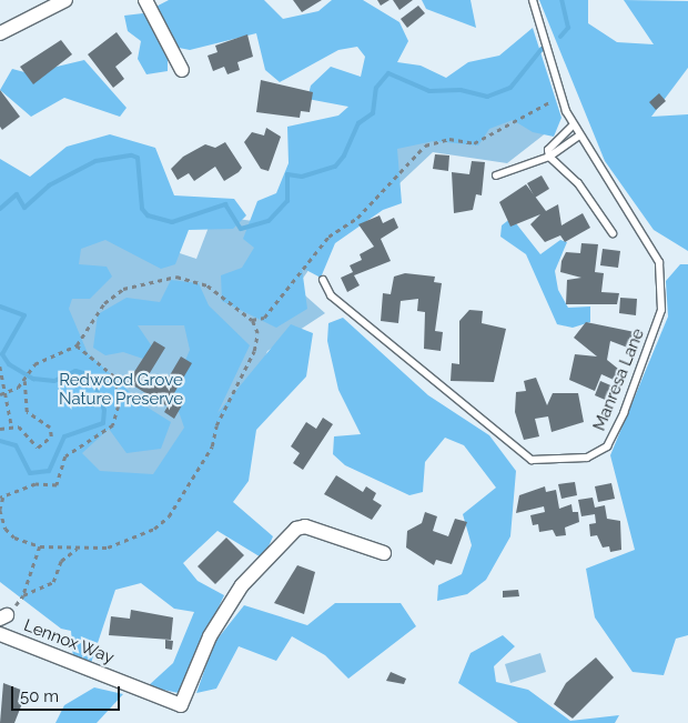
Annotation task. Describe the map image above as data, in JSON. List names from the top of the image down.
{
  "streets": {
    "street": ["Lennox Way"],
    "lane": ["Manresa Lane"]
  },
  "parks": ["Redwood Grove Nature Preserve"],
  "scale_bar": "50 m"
}
